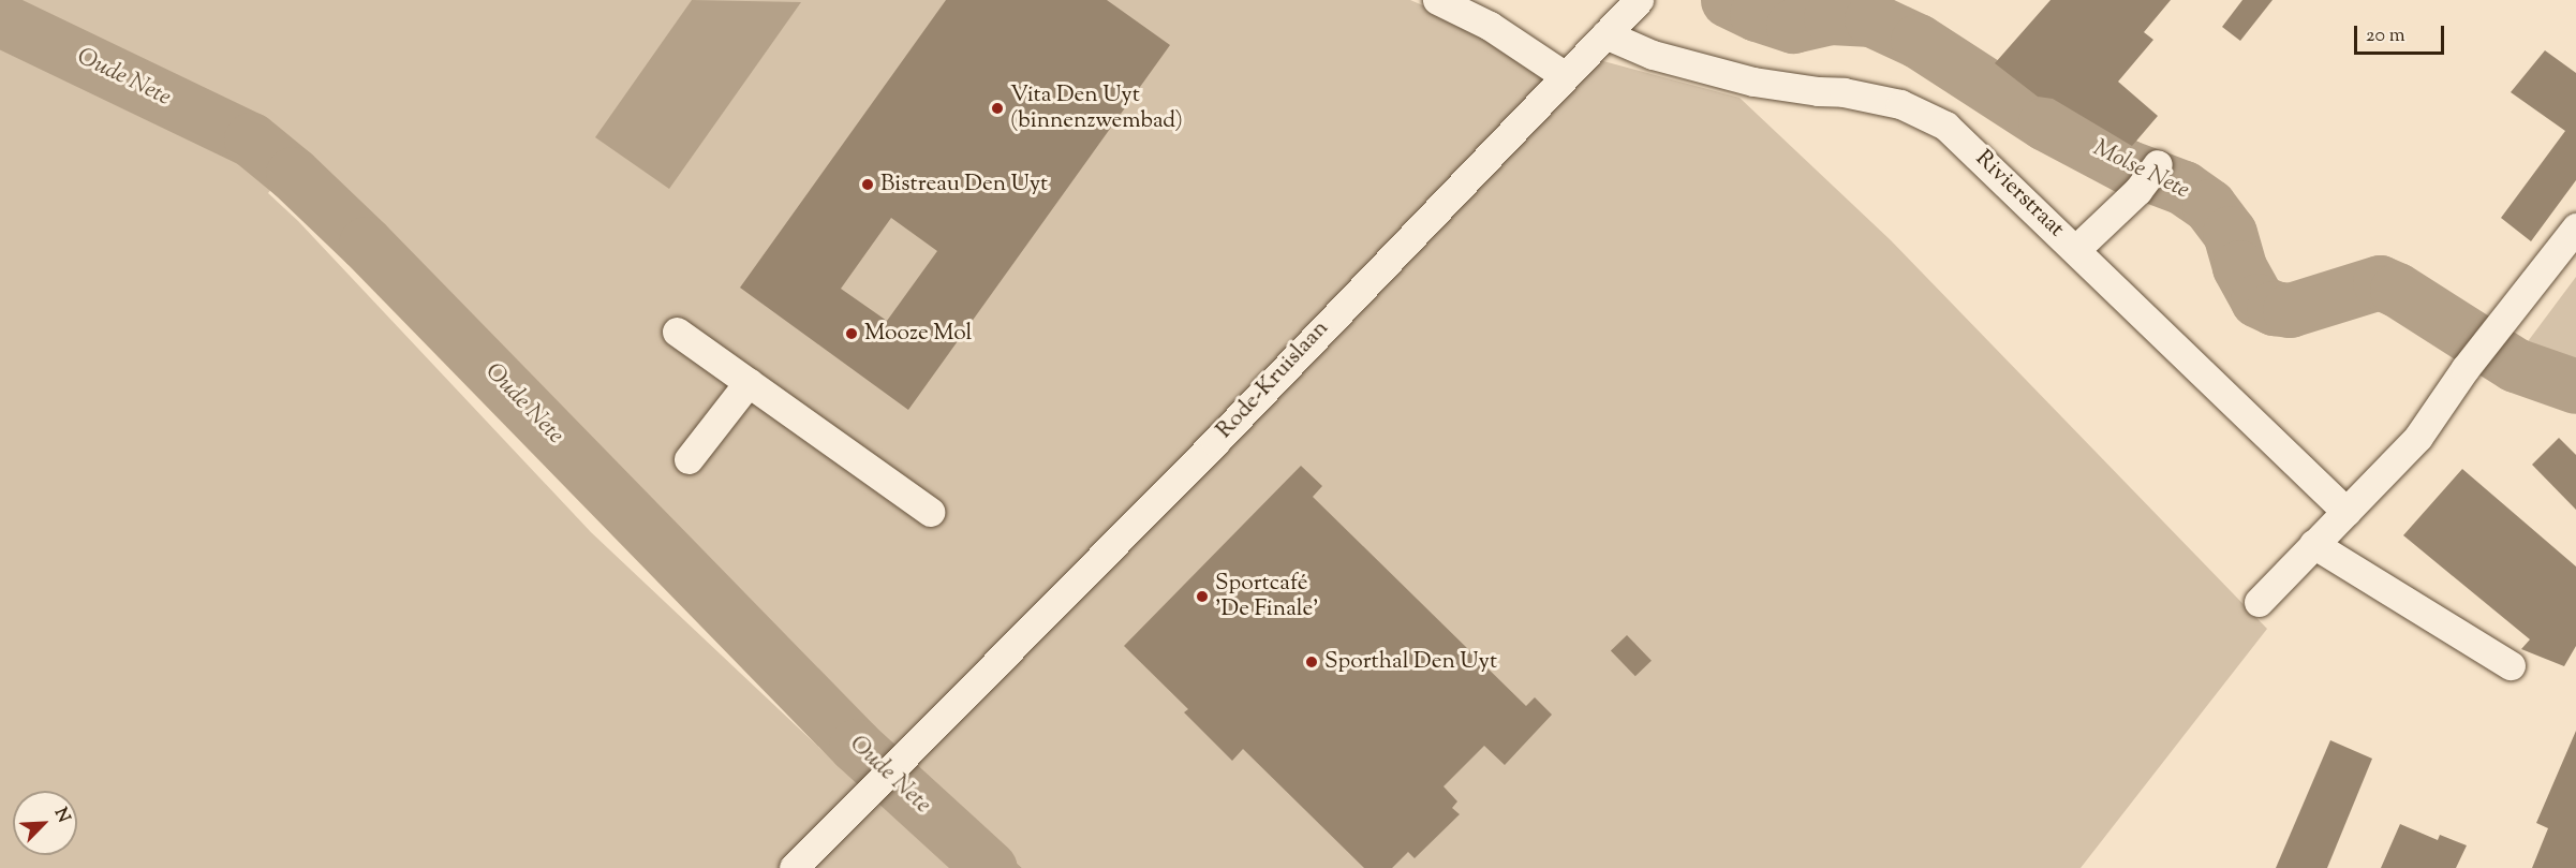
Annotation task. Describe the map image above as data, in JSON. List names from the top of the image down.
{
  "streets": {
    "street": ["Rivierstraat", "Rode-Kruislaan"]
  },
  "crossings": [
    ["Rivierstraat", "Rode-Kruislaan"]
  ],
  "water": ["Oude Nete", "Molse Nete"],
  "places": [
    "Vita Den Uyt (binnenzwembad)",
    "Bistreau Den Uyt",
    "Mooze Mol",
    "Sportcafé 'De Finale'",
    "Sporthal Den Uyt"
  ],
  "scale_bar": "20 m",
  "north": "top right"
}
